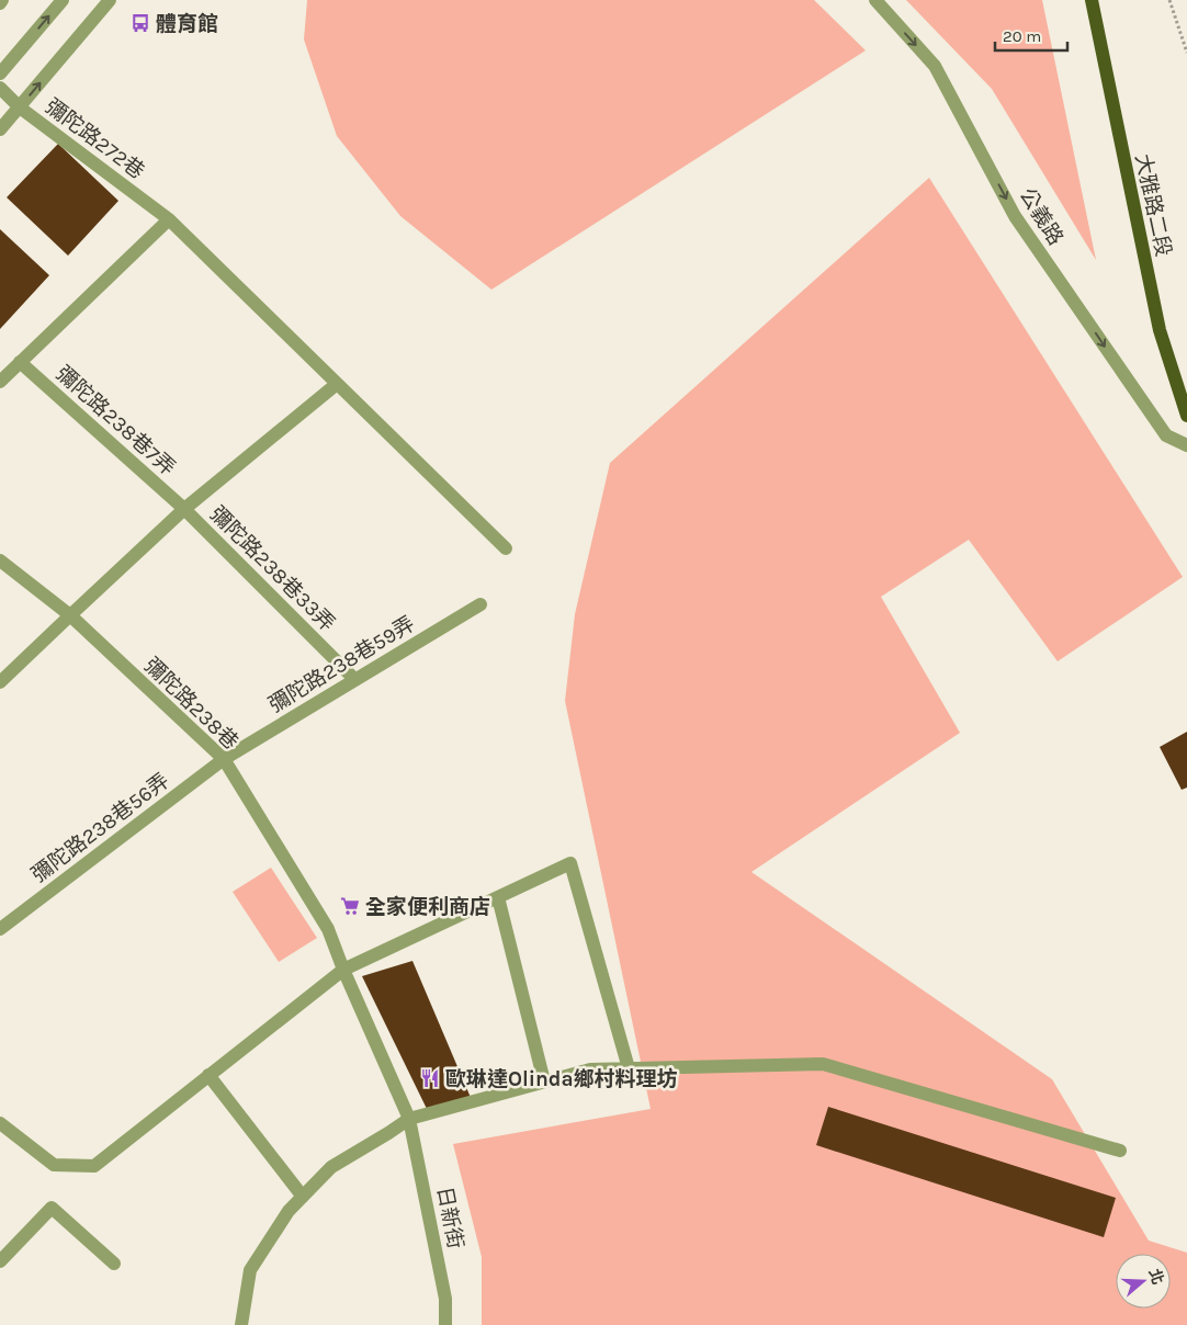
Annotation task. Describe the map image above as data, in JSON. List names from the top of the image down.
{
  "streets": {
    "main road": ["大雅路二段"],
    "street": [
      "彌陀路272巷",
      "公義路",
      "彌陀路238巷7弄",
      "彌陀路238巷33弄",
      "彌陀路238巷59弄",
      "彌陀路238巷",
      "彌陀路238巷56弄",
      "日新街"
    ]
  },
  "crossings": [
    ["彌陀路238巷7弄", "彌陀路238巷33弄"],
    ["彌陀路238巷33弄", "彌陀路238巷59弄"],
    ["彌陀路238巷33弄", "彌陀路238巷"],
    ["彌陀路238巷59弄", "彌陀路238巷"],
    ["彌陀路238巷59弄", "彌陀路238巷56弄"],
    ["彌陀路238巷", "彌陀路238巷56弄"],
    ["彌陀路238巷", "日新街"]
  ],
  "one_way": ["公義路"],
  "places": {
    "bus stop": ["體育館"],
    "supermarket": ["全家便利商店"],
    "restaurant": ["歐琳達Olinda鄉村料理坊"]
  },
  "scale_bar": "20 m",
  "north": "right"
}
